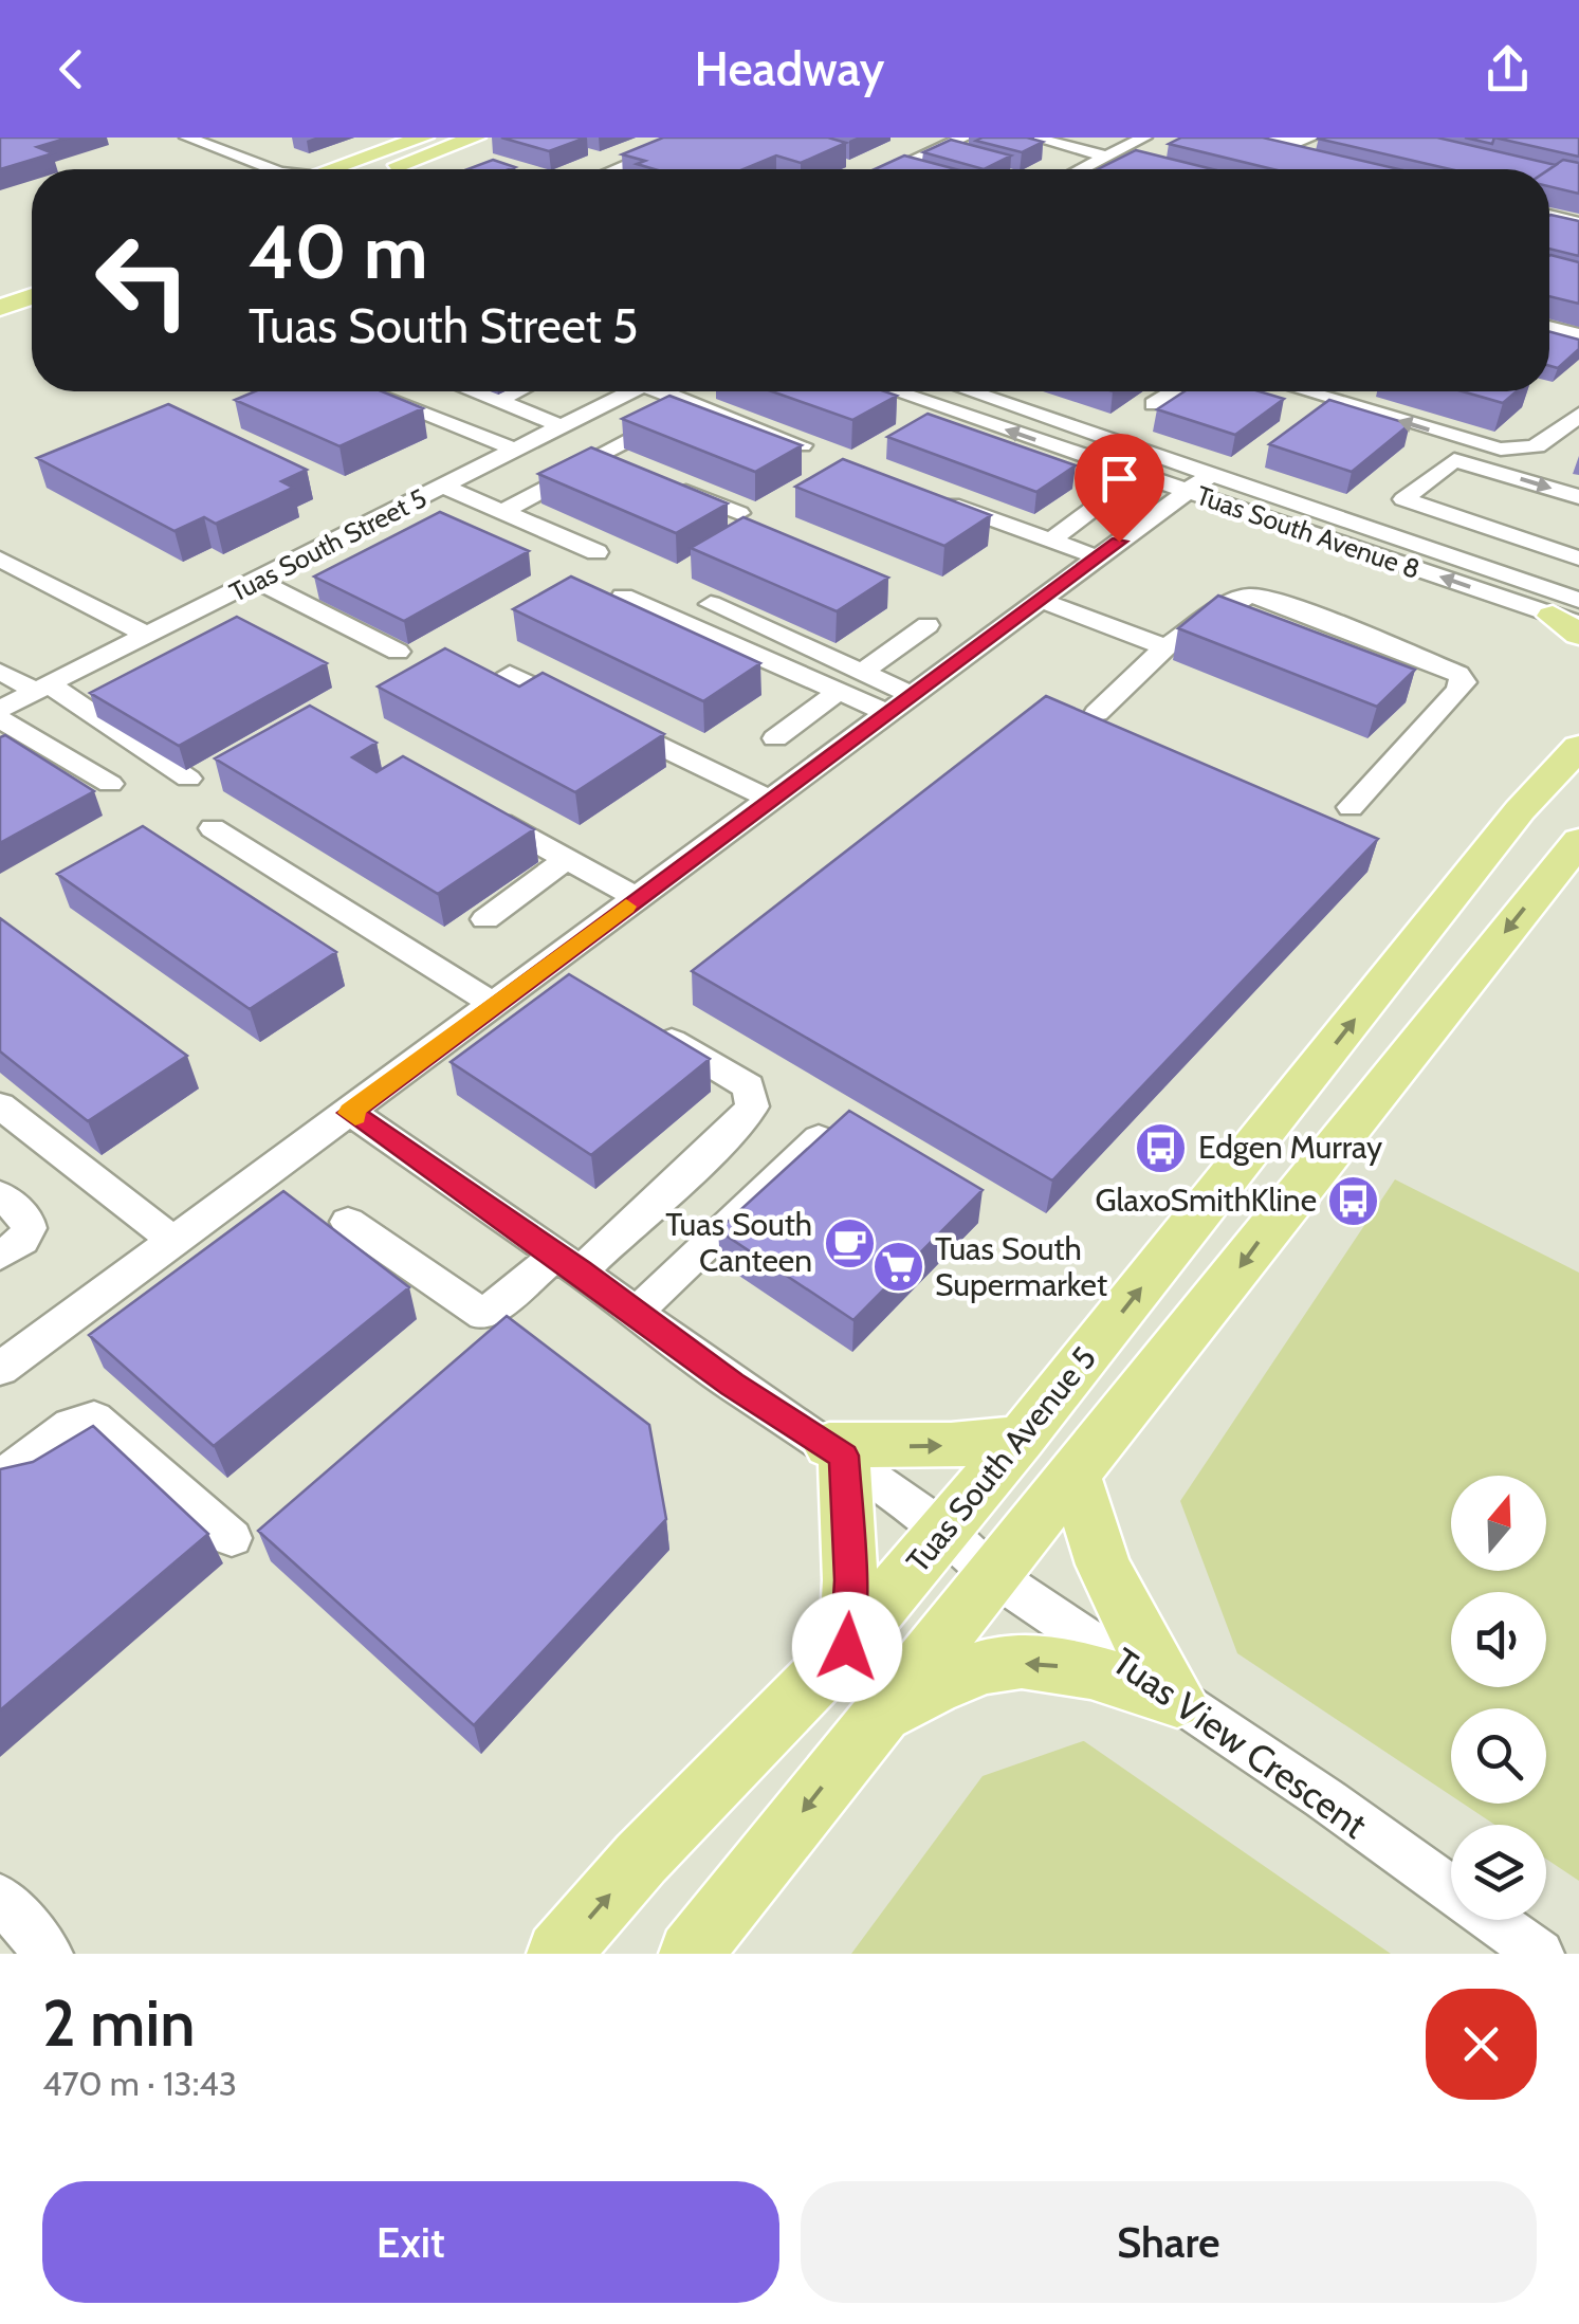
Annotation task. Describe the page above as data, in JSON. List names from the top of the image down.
{
  "streets": {
    "main road": ["Tuas South Avenue 5"],
    "street": ["Tuas South Avenue 8", "Tuas South Street 5", "Tuas View Crescent"]
  },
  "crossings": [
    ["Tuas South Avenue 5", "Tuas View Crescent"]
  ],
  "places": {
    "bus stop": ["Edgen Murray", "GlaxoSmithKline"],
    "cafe": ["Tuas South Canteen"],
    "supermarket": ["Tuas South Supermarket"]
  },
  "north": "top",
  "page": {
    "header": "Headway",
    "turn": ["40 m", "Tuas South Street 5"],
    "heading": ["2 min", "470 m · 13:43"],
    "buttons": ["Exit", "Share"]
  }
}
